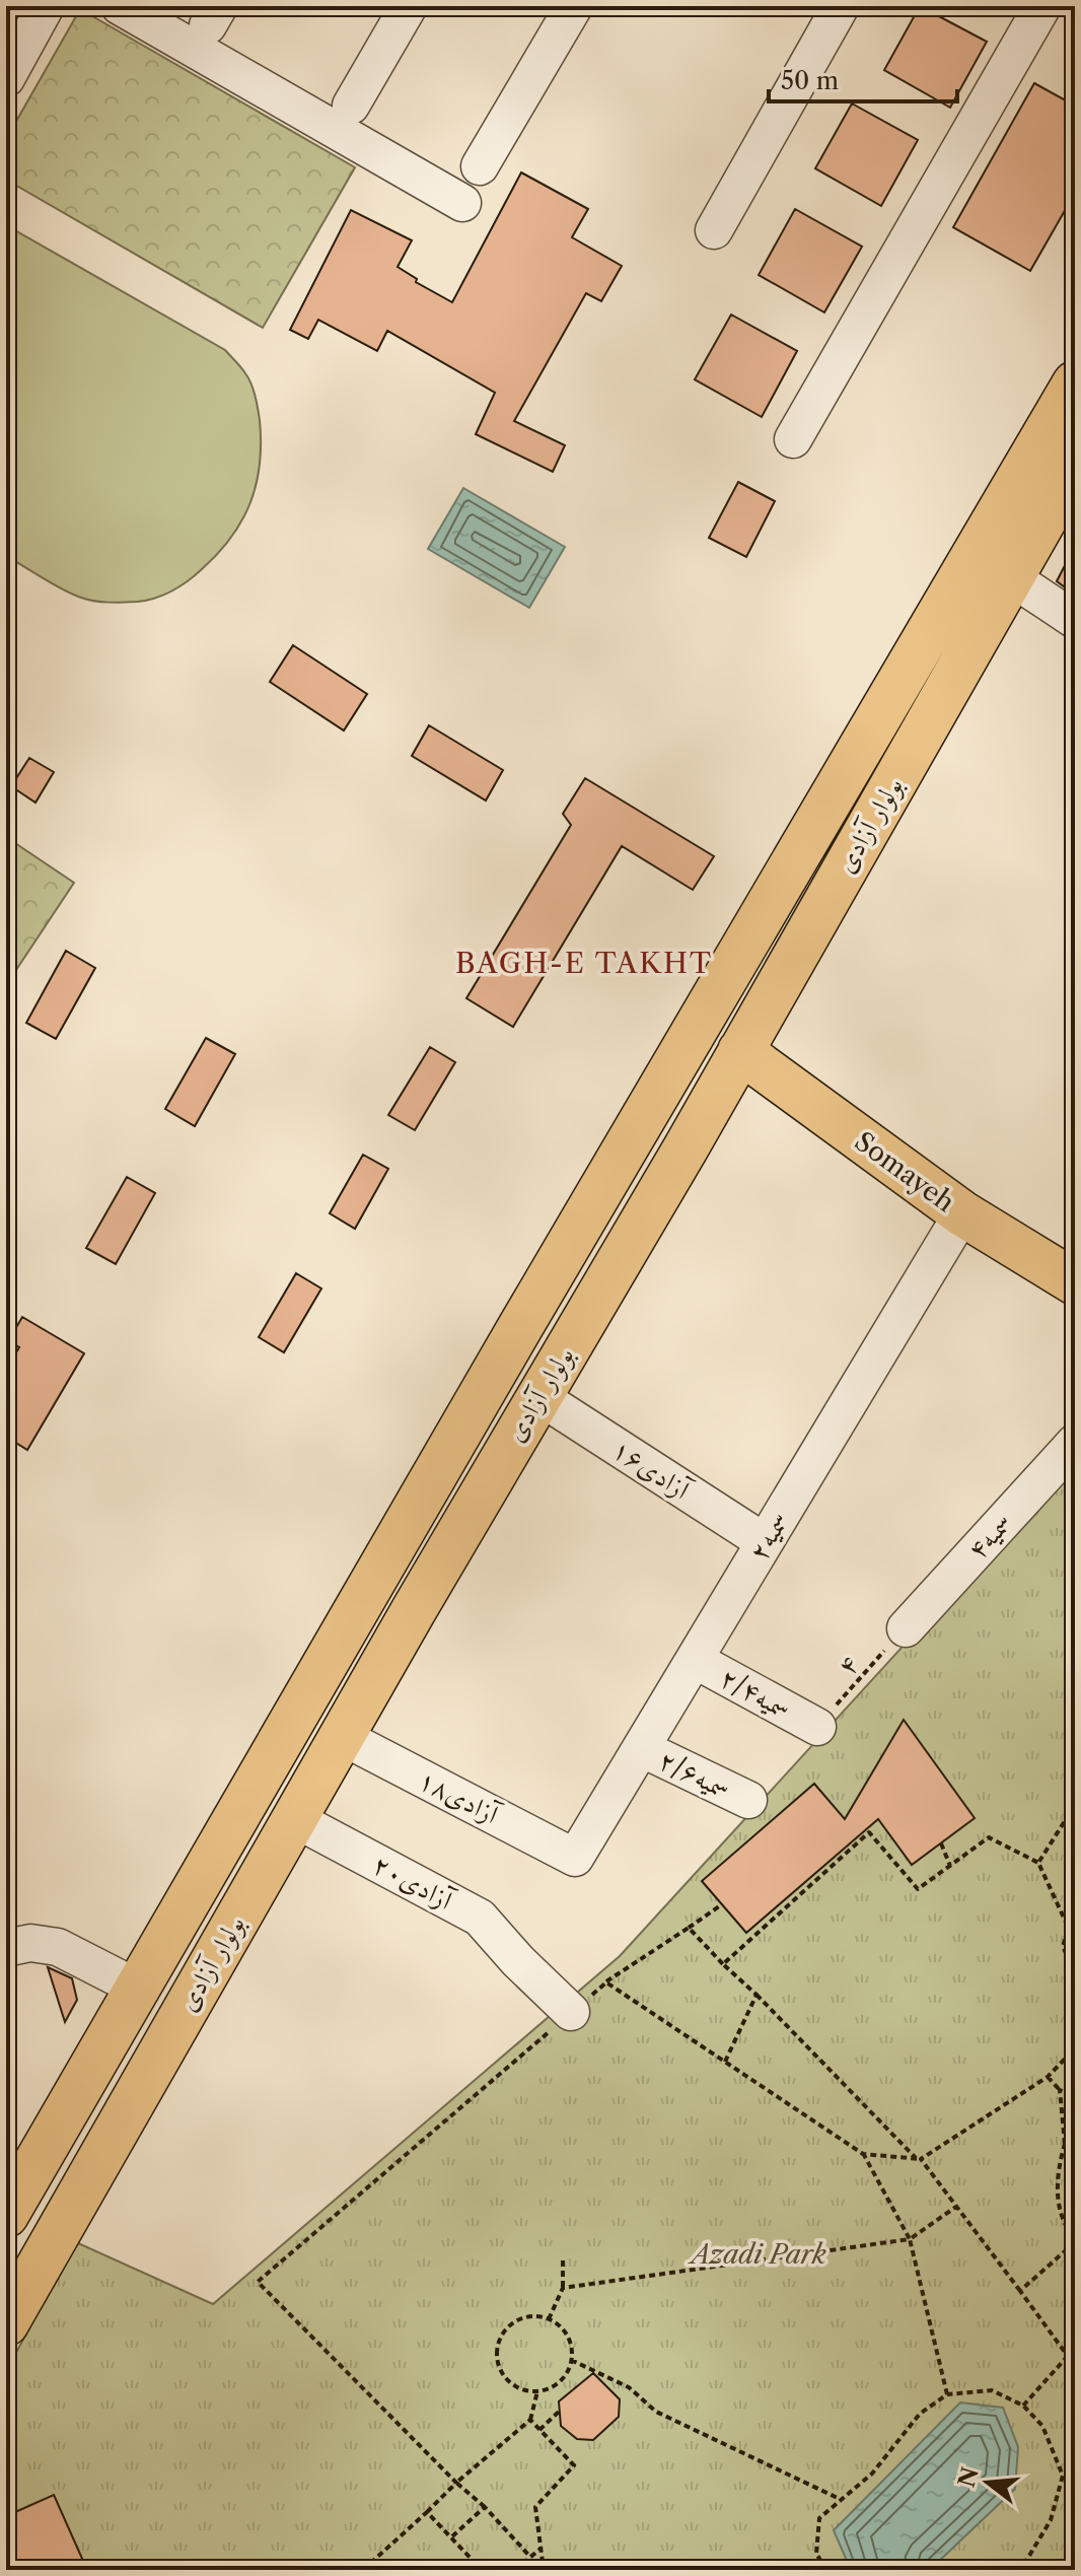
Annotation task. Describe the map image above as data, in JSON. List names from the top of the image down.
{
  "streets": {
    "main road": ["بولوار آزادی", "Somayeh"],
    "street": [
      "آزادی۱۶",
      "۲سمیه",
      "سمیه۴",
      "سمیه۲/۴",
      "سمیه۲/۶",
      "آزادی۱۸",
      "آزادی۲۰"
    ],
    "path": ["۴"]
  },
  "crossings": [
    ["بولوار آزادی", "Somayeh"],
    ["بولوار آزادی", "آزادی۱۶"],
    ["بولوار آزادی", "آزادی۱۸"],
    ["بولوار آزادی", "آزادی۲۰"],
    ["Somayeh", "۲سمیه"],
    ["آزادی۱۶", "۲سمیه"],
    ["۲سمیه", "سمیه۲/۴"],
    ["۲سمیه", "سمیه۲/۶"],
    ["۲سمیه", "آزادی۱۸"],
    ["سمیه۴", "۴"],
    ["۴", "سمیه۲/۴"]
  ],
  "districts": ["BAGH-E TAKHT"],
  "parks": ["Azadi Park"],
  "scale_bar": "50 m",
  "north": "left"
}
